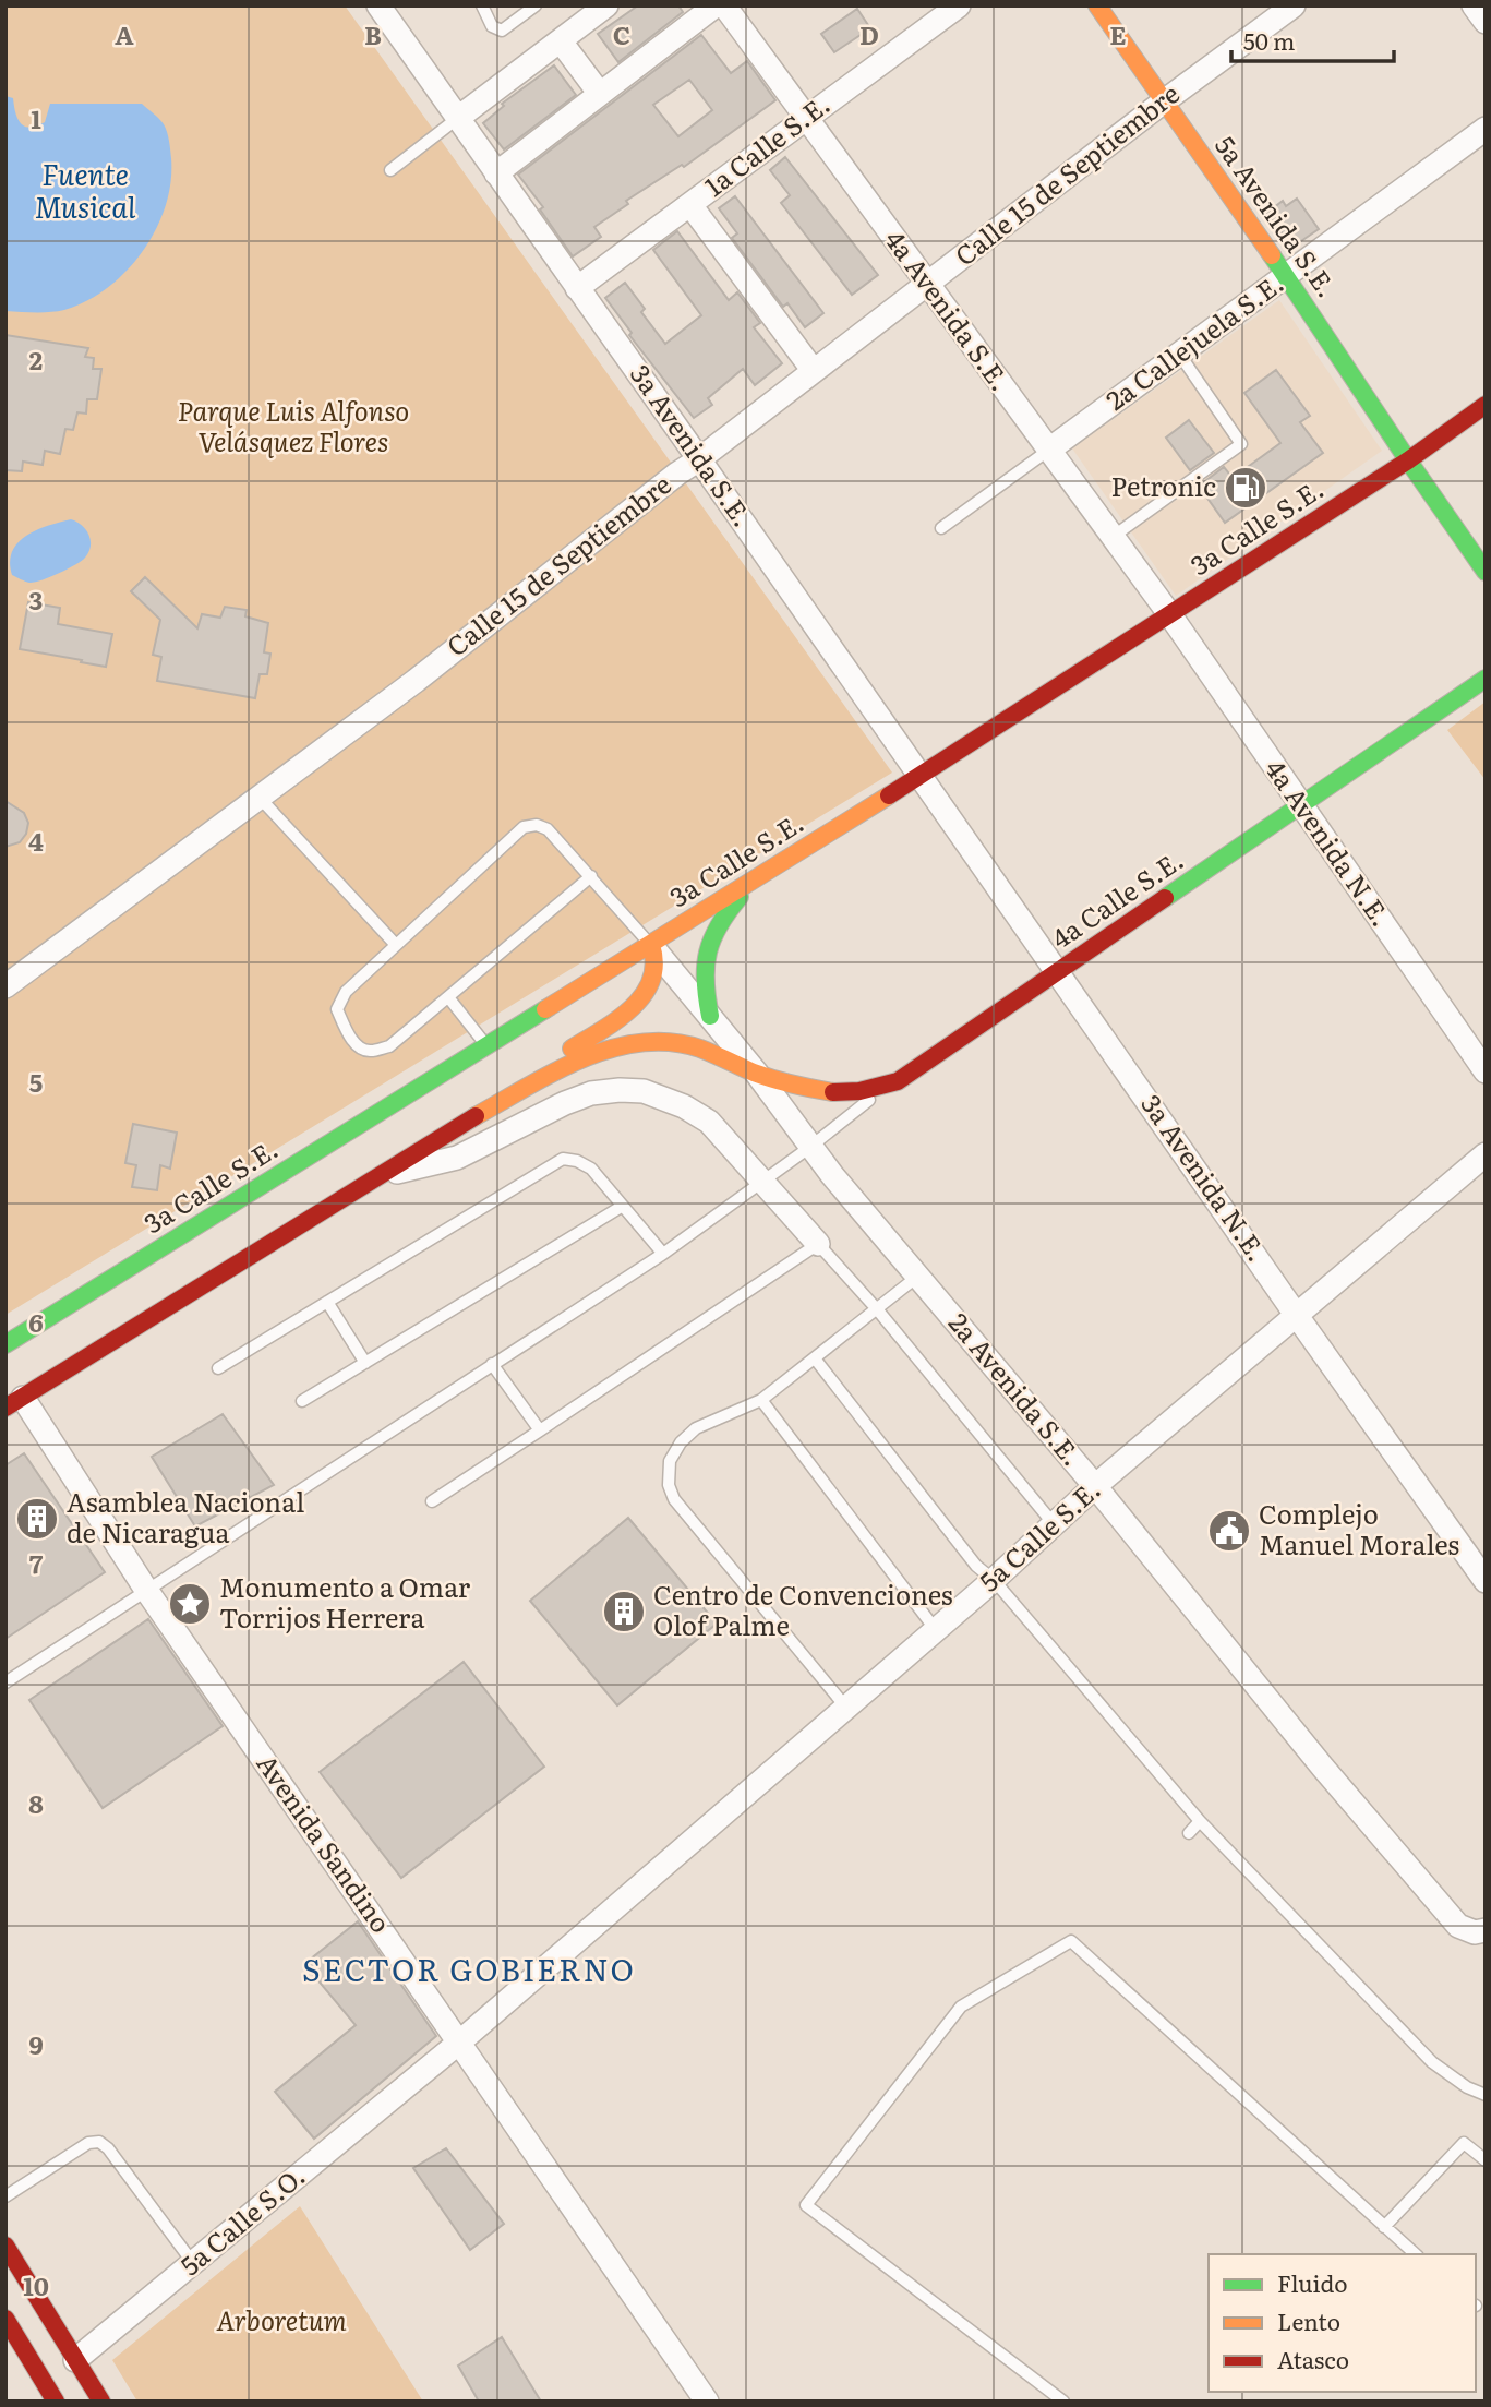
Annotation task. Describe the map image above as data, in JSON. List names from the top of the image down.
{
  "streets": {
    "main road": ["5a Avenida S.E.", "3a Calle S.E.", "4a Calle S.E."],
    "street": [
      "1a Calle S.E.",
      "Calle 15 de Septiembre",
      "4a Avenida S.E.",
      "2a Callejuela S.E.",
      "3a Avenida S.E.",
      "4a Avenida N.E.",
      "3a Avenida N.E.",
      "2a Avenida S.E.",
      "5a Calle S.E.",
      "Avenida Sandino",
      "5a Calle S.O."
    ]
  },
  "crossings": [
    ["1a Calle S.E.", "4a Avenida S.E."],
    ["1a Calle S.E.", "3a Avenida S.E."],
    ["Calle 15 de Septiembre", "5a Avenida S.E."],
    ["Calle 15 de Septiembre", "4a Avenida S.E."],
    ["Calle 15 de Septiembre", "3a Avenida S.E."],
    ["5a Avenida S.E.", "2a Callejuela S.E."],
    ["5a Avenida S.E.", "3a Calle S.E."],
    ["4a Avenida S.E.", "2a Callejuela S.E."],
    ["4a Avenida S.E.", "3a Calle S.E."],
    ["4a Avenida S.E.", "4a Avenida N.E."],
    ["3a Avenida S.E.", "3a Calle S.E."],
    ["3a Avenida S.E.", "3a Avenida N.E."],
    ["3a Calle S.E.", "4a Avenida N.E."],
    ["3a Calle S.E.", "3a Avenida N.E."],
    ["3a Calle S.E.", "2a Avenida S.E."],
    ["4a Avenida N.E.", "4a Calle S.E."],
    ["4a Calle S.E.", "3a Avenida N.E."],
    ["4a Calle S.E.", "2a Avenida S.E."],
    ["3a Avenida N.E.", "5a Calle S.E."],
    ["2a Avenida S.E.", "5a Calle S.E."],
    ["5a Calle S.E.", "Avenida Sandino"],
    ["5a Calle S.E.", "5a Calle S.O."],
    ["Avenida Sandino", "5a Calle S.O."]
  ],
  "districts": ["SECTOR GOBIERNO"],
  "water": ["Fuente Musical"],
  "parks": ["Parque Luis Alfonso Velásquez Flores", "Arboretum"],
  "places": {
    "fuel station": ["Petronic"],
    "building": ["Asamblea Nacional de Nicaragua", "Centro de Convenciones Olof Palme"],
    "public building": ["Complejo Manuel Morales"],
    "place": ["Monumento a Omar Torrijos Herrera"]
  },
  "legend": ["Fluido", "Lento", "Atasco"],
  "scale_bar": "50 m",
  "grid": {
    "columns": [
      "A",
      "B",
      "C",
      "D",
      "E"
    ],
    "rows": [
      "1",
      "2",
      "3",
      "4",
      "5",
      "6",
      "7",
      "8",
      "9",
      "10"
    ]
  }
}
